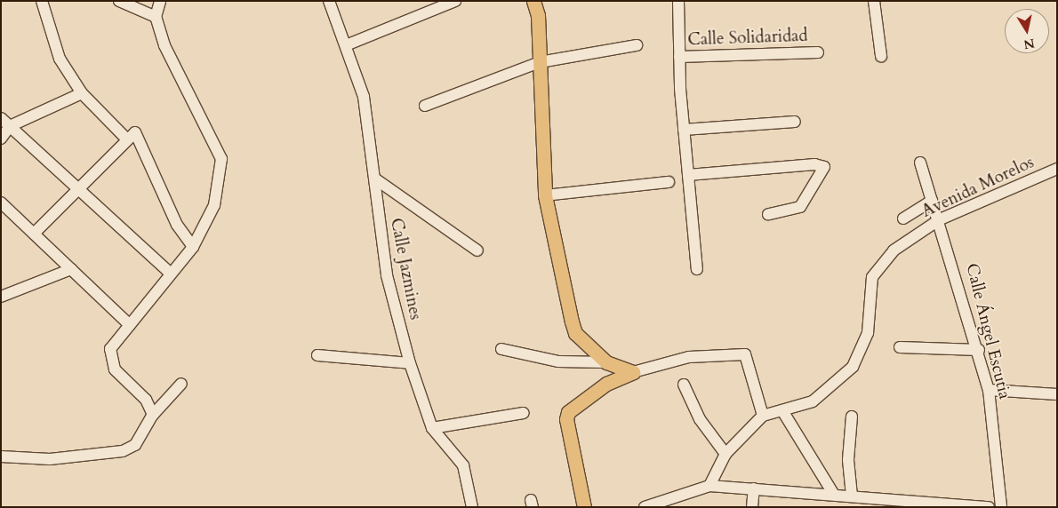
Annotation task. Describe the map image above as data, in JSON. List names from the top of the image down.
{
  "streets": {
    "street": [
      "Calle Solidaridad",
      "Avenida Morelos",
      "Calle Jazmines",
      "Calle Ángel Escutia"
    ]
  },
  "crossings": [
    ["Avenida Morelos", "Calle Ángel Escutia"]
  ],
  "north": "bottom"
}
